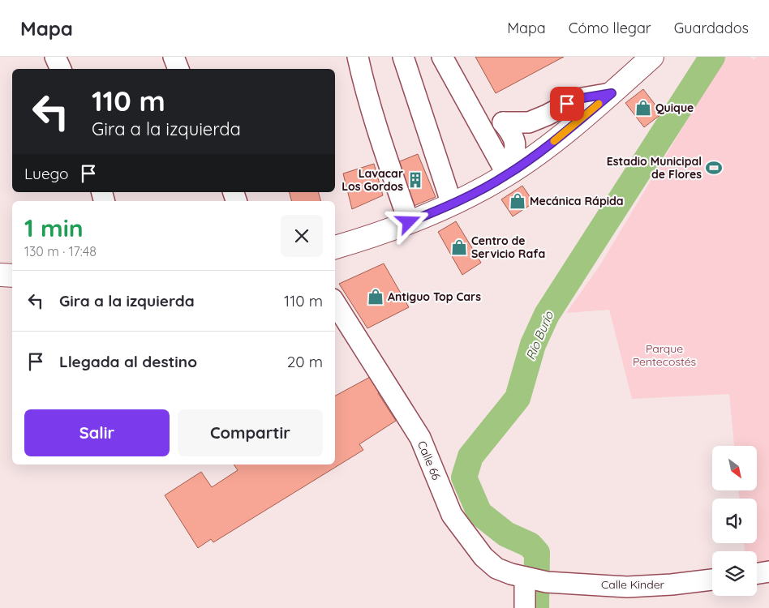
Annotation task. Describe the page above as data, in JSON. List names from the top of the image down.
{
  "streets": {
    "street": ["Calle 66", "Calle Kinder"]
  },
  "crossings": [
    ["Calle 66", "Calle Kinder"]
  ],
  "water": ["Río Burío"],
  "parks": ["Parque Pentecostés"],
  "places": {
    "shop": [
      "Quique",
      "Mecánica Rápida",
      "Centro de Servicio Rafa",
      "Antiguo Top Cars"
    ],
    "sports": ["Estadio Municipal de Flores"],
    "building": ["Lavacar Los Gordos"]
  },
  "north": "bottom right",
  "page": {
    "header": "Mapa",
    "nav": ["Mapa", "Cómo llegar", "Guardados"],
    "turn": ["110 m", "Gira a la izquierda"],
    "then": "Luego",
    "heading": ["1 min", "130 m · 17:48"],
    "list": [
      {
        "name": "Gira a la izquierda",
        "value": "110 m"
      },
      {
        "name": "Llegada al destino",
        "value": "20 m"
      }
    ],
    "buttons": ["Salir", "Compartir"]
  }
}
